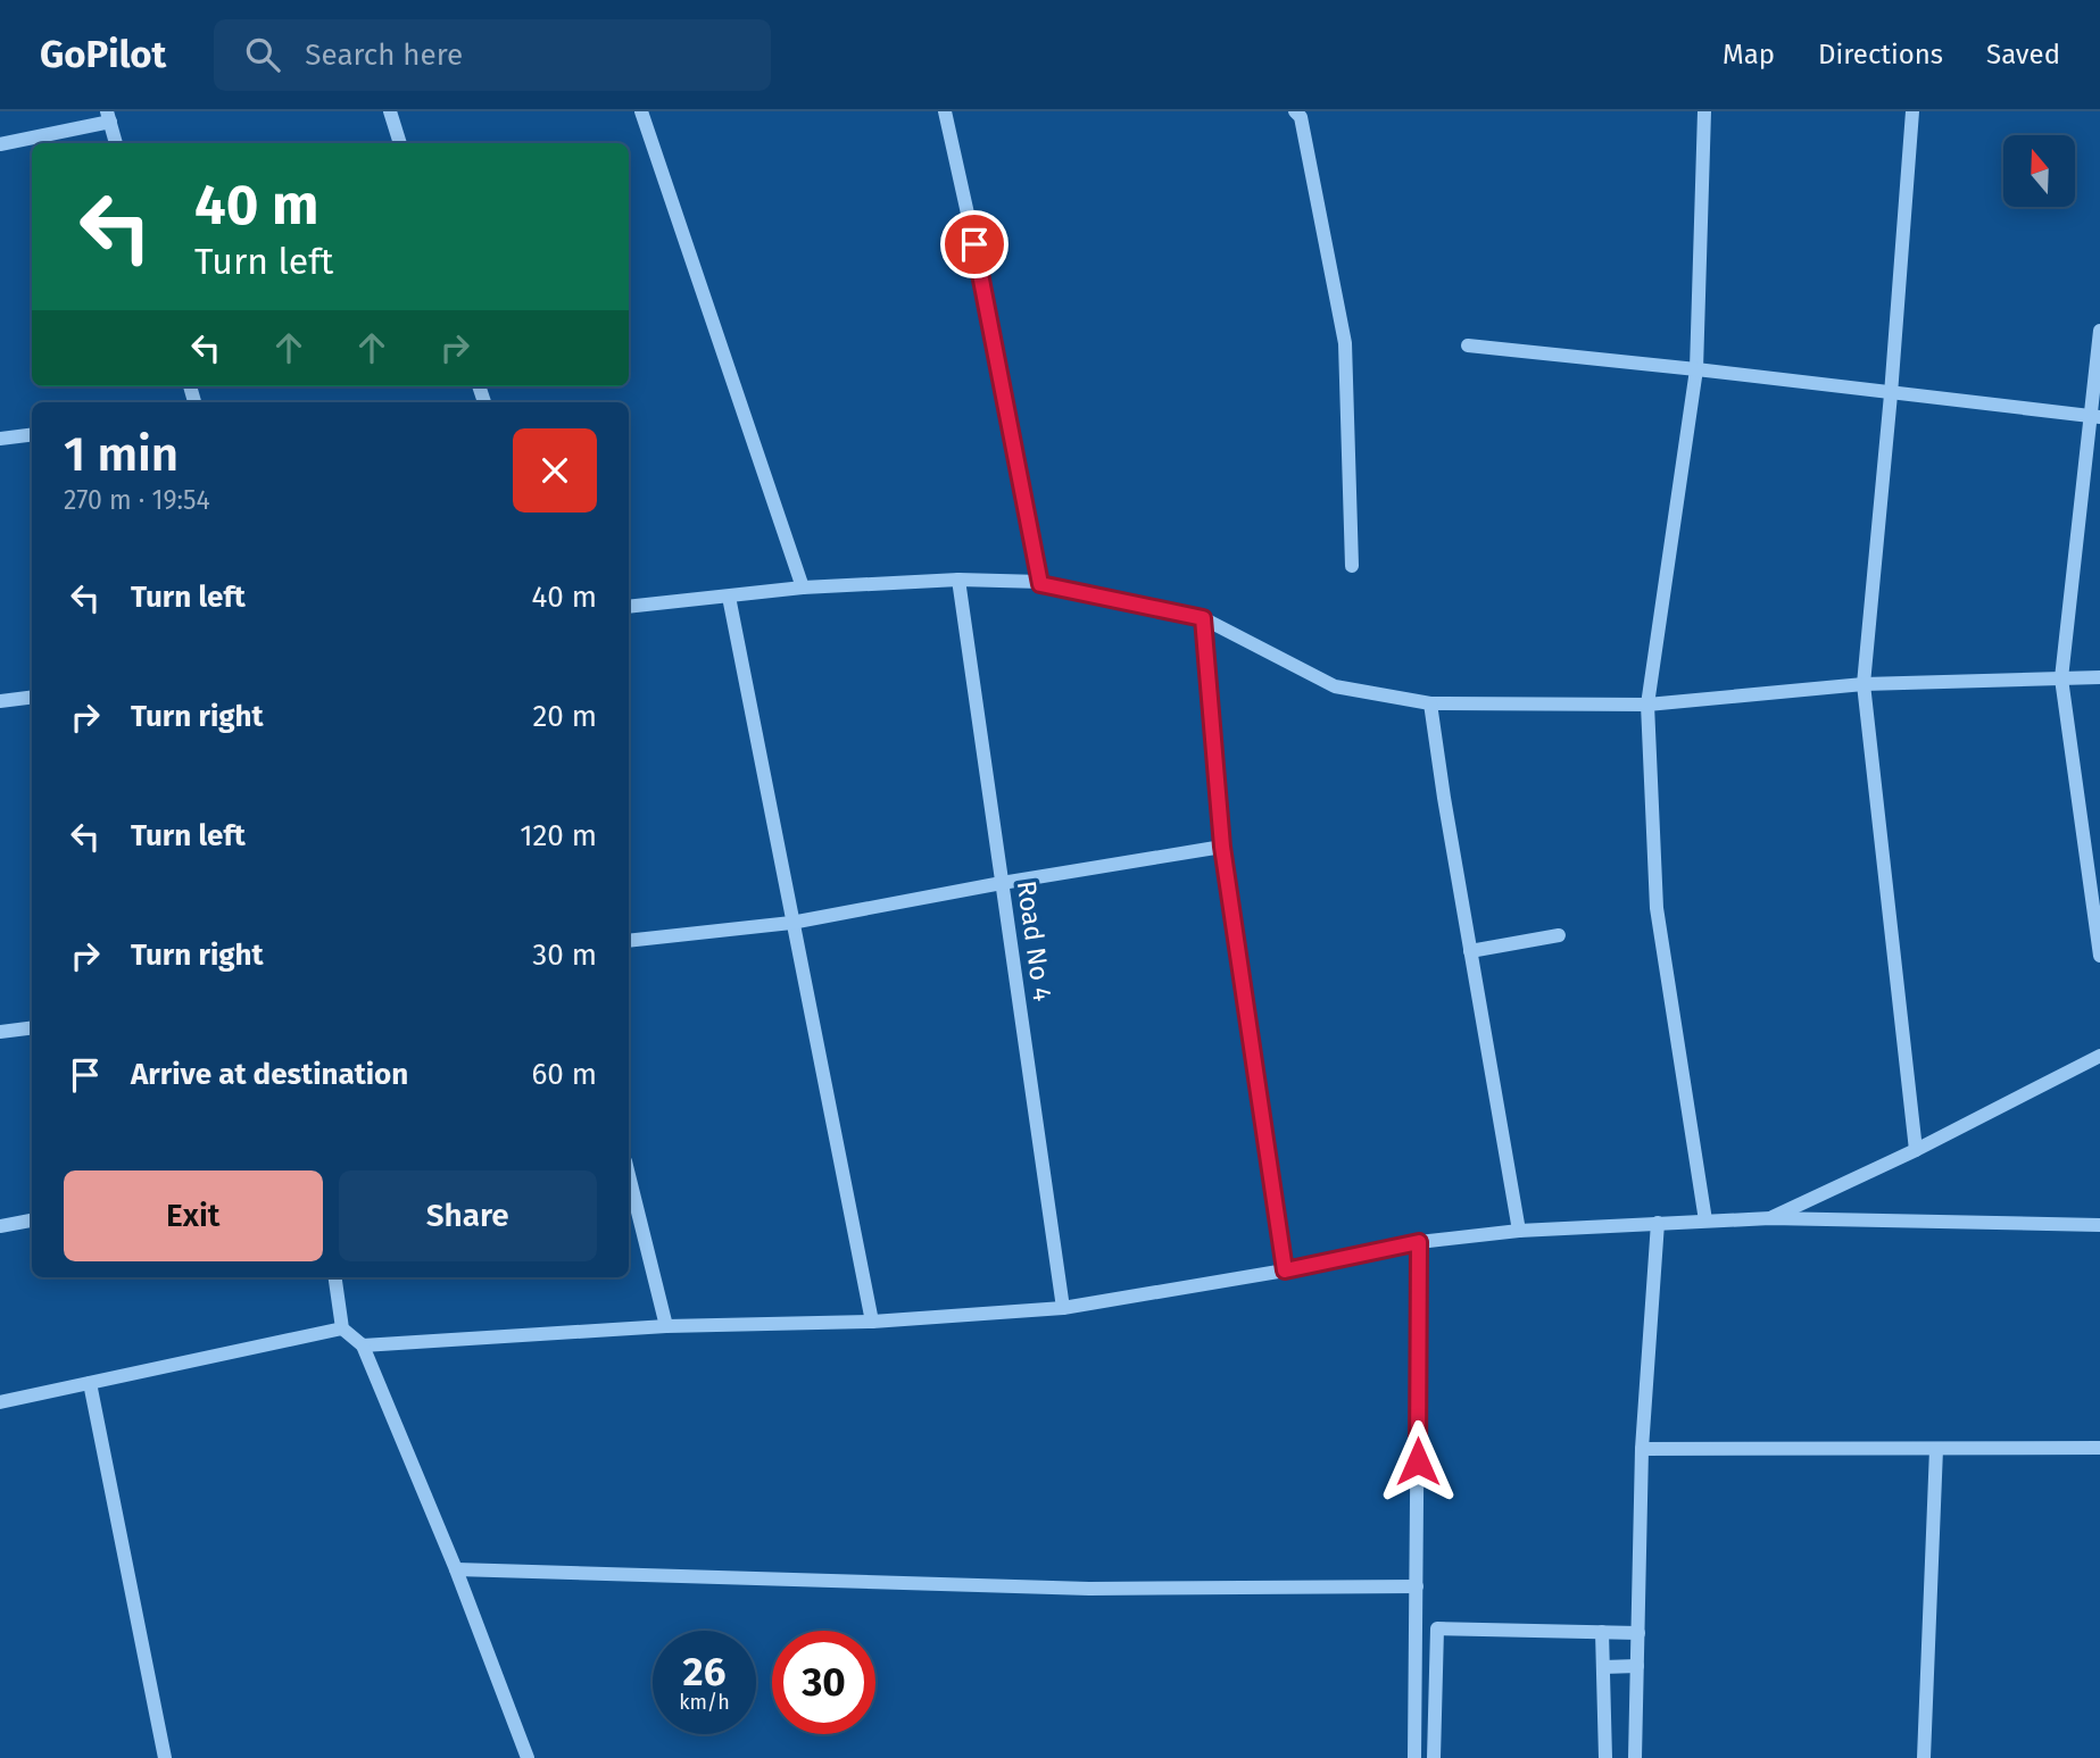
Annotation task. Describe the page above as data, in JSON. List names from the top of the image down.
{
  "streets": {
    "street": ["Road No 4"]
  },
  "north": "top",
  "page": {
    "header": "GoPilot",
    "search": "Search here",
    "nav": ["Map", "Directions", "Saved"],
    "turn": ["40 m", "Turn left"],
    "heading": ["1 min", "270 m · 19:54"],
    "list": [
      {
        "name": "Turn left",
        "value": "40 m"
      },
      {
        "name": "Turn right",
        "value": "20 m"
      },
      {
        "name": "Turn left",
        "value": "120 m"
      },
      {
        "name": "Turn right",
        "value": "30 m"
      },
      {
        "name": "Arrive at destination",
        "value": "60 m"
      }
    ],
    "buttons": ["Exit", "Share"],
    "speed": "26 km/h",
    "limit": "30"
  }
}
